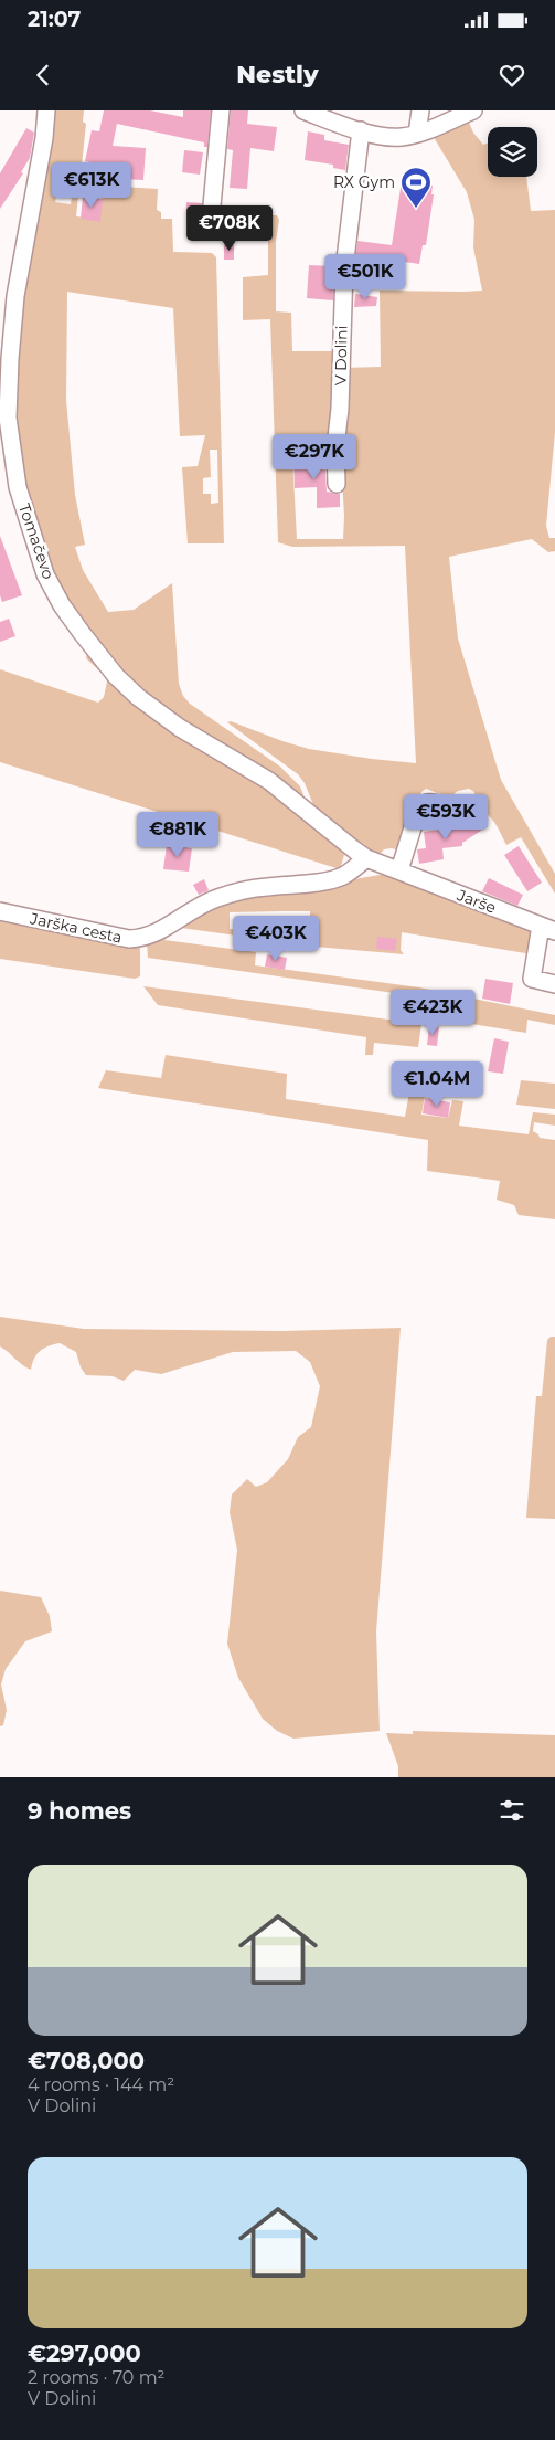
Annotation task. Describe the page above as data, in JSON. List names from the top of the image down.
{
  "streets": {
    "street": [
      "V Dolini",
      "Tomačevo",
      "Jarše",
      "Jarška cesta"
    ]
  },
  "crossings": [
    ["Tomačevo", "Jarše"],
    ["Tomačevo", "Jarška cesta"]
  ],
  "places": {
    "sports": ["RX Gym"]
  },
  "page": {
    "status": "21:07",
    "header": "Nestly",
    "price": [
      "€613K",
      "€708K",
      "€501K",
      "€297K",
      "€593K",
      "€881K",
      "€403K",
      "€423K",
      "€1.04M"
    ],
    "heading": "9 homes",
    "list": [
      {
        "name": "€708,000",
        "note": "4 rooms · 144 m² · V Dolini"
      },
      {
        "name": "€297,000",
        "note": "2 rooms · 70 m² · V Dolini"
      }
    ]
  }
}
